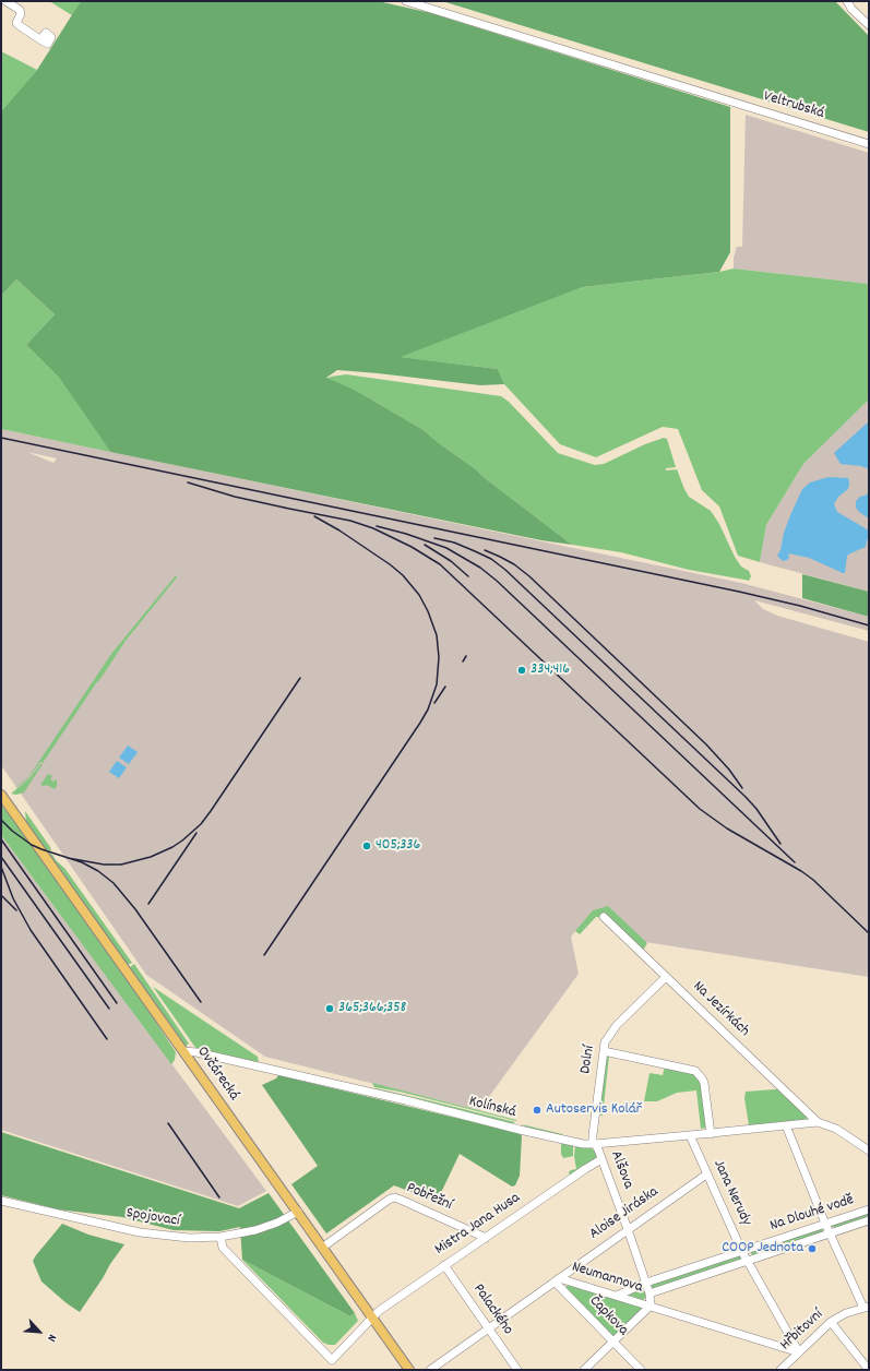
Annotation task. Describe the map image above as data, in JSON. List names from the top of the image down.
{
  "streets": {
    "main road": ["Ovčárecká"],
    "street": [
      "Veltrubská",
      "Na Jezírkách",
      "Dolní",
      "Kolínská",
      "Alšova",
      "Jana Nerudy",
      "Pobřežní",
      "Aloise Jiráska",
      "Na Dlouhé vodě",
      "Spojovací",
      "Mistra Jana Husa",
      "Neumannova",
      "Palackého",
      "Čapkova",
      "Hřbitovní"
    ]
  },
  "crossings": [
    ["Na Jezírkách", "Dolní"],
    ["Na Jezírkách", "Kolínská"],
    ["Dolní", "Kolínská"],
    ["Dolní", "Alšova"],
    ["Ovčárecká", "Kolínská"],
    ["Ovčárecká", "Pobřežní"],
    ["Ovčárecká", "Spojovací"],
    ["Ovčárecká", "Mistra Jana Husa"],
    ["Kolínská", "Alšova"],
    ["Kolínská", "Jana Nerudy"],
    ["Alšova", "Aloise Jiráska"],
    ["Alšova", "Na Dlouhé vodě"],
    ["Alšova", "Mistra Jana Husa"],
    ["Alšova", "Neumannova"],
    ["Jana Nerudy", "Aloise Jiráska"],
    ["Jana Nerudy", "Na Dlouhé vodě"],
    ["Jana Nerudy", "Neumannova"],
    ["Jana Nerudy", "Hřbitovní"],
    ["Pobřežní", "Mistra Jana Husa"],
    ["Aloise Jiráska", "Neumannova"],
    ["Aloise Jiráska", "Čapkova"],
    ["Na Dlouhé vodě", "Neumannova"],
    ["Spojovací", "Mistra Jana Husa"],
    ["Mistra Jana Husa", "Palackého"],
    ["Neumannova", "Palackého"],
    ["Neumannova", "Čapkova"],
    ["Neumannova", "Hřbitovní"]
  ],
  "places": [
    "334;416",
    "405;336",
    "365;366;358",
    "Autoservis Kolář",
    "COOP Jednota"
  ],
  "north": "bottom right"
}
